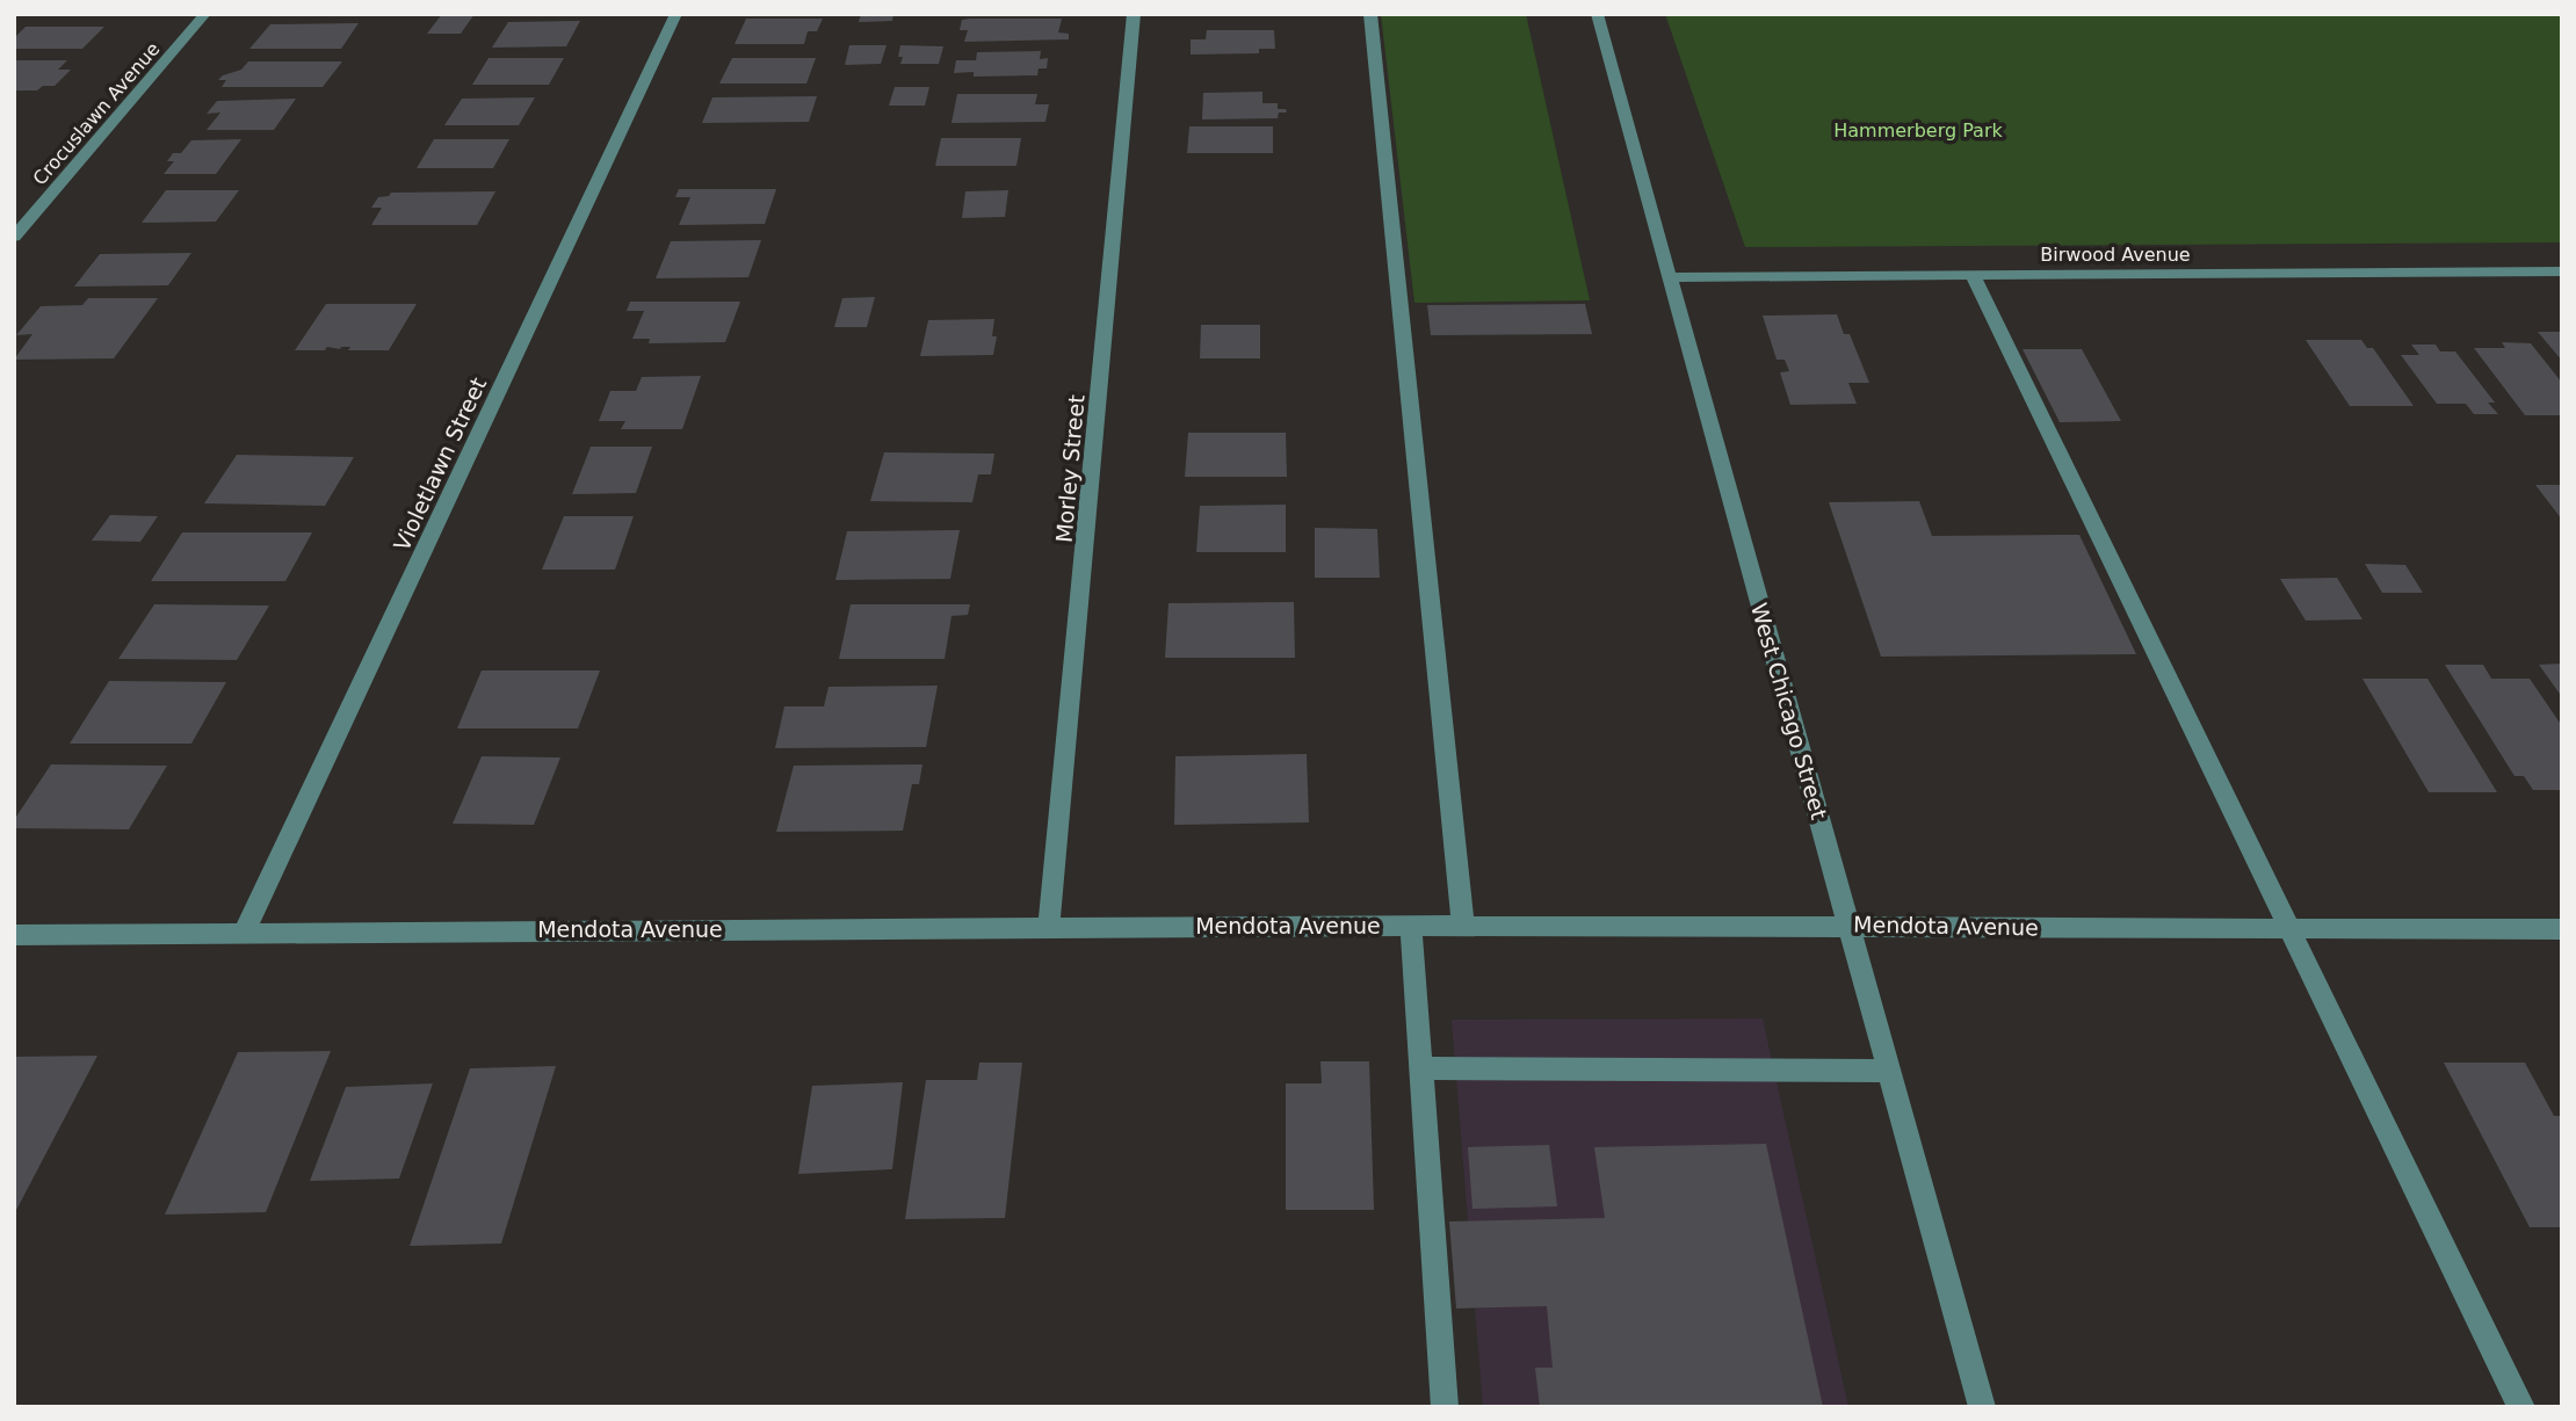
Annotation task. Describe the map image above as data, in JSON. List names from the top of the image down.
{
  "streets": {
    "street": [
      "Crocuslawn Avenue",
      "Birwood Avenue",
      "Violetlawn Street",
      "Morley Street",
      "West Chicago Street",
      "Mendota Avenue"
    ]
  },
  "crossings": [
    ["Birwood Avenue", "West Chicago Street"],
    ["Violetlawn Street", "Mendota Avenue"],
    ["Morley Street", "Mendota Avenue"],
    ["West Chicago Street", "Mendota Avenue"]
  ],
  "parks": ["Hammerberg Park"]
}
